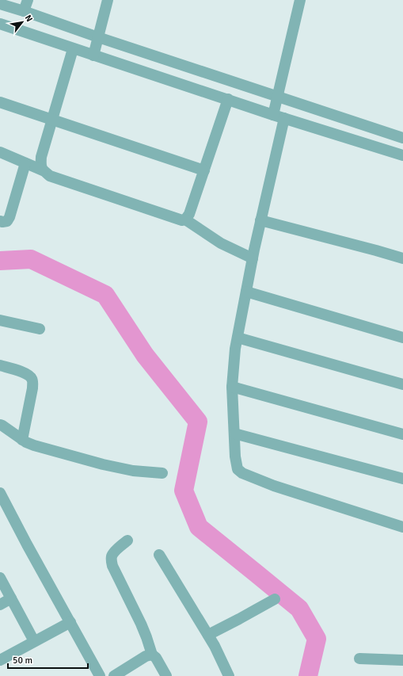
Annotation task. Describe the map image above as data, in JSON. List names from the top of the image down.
{
  "scale_bar": "50 m",
  "north": "top right"
}
